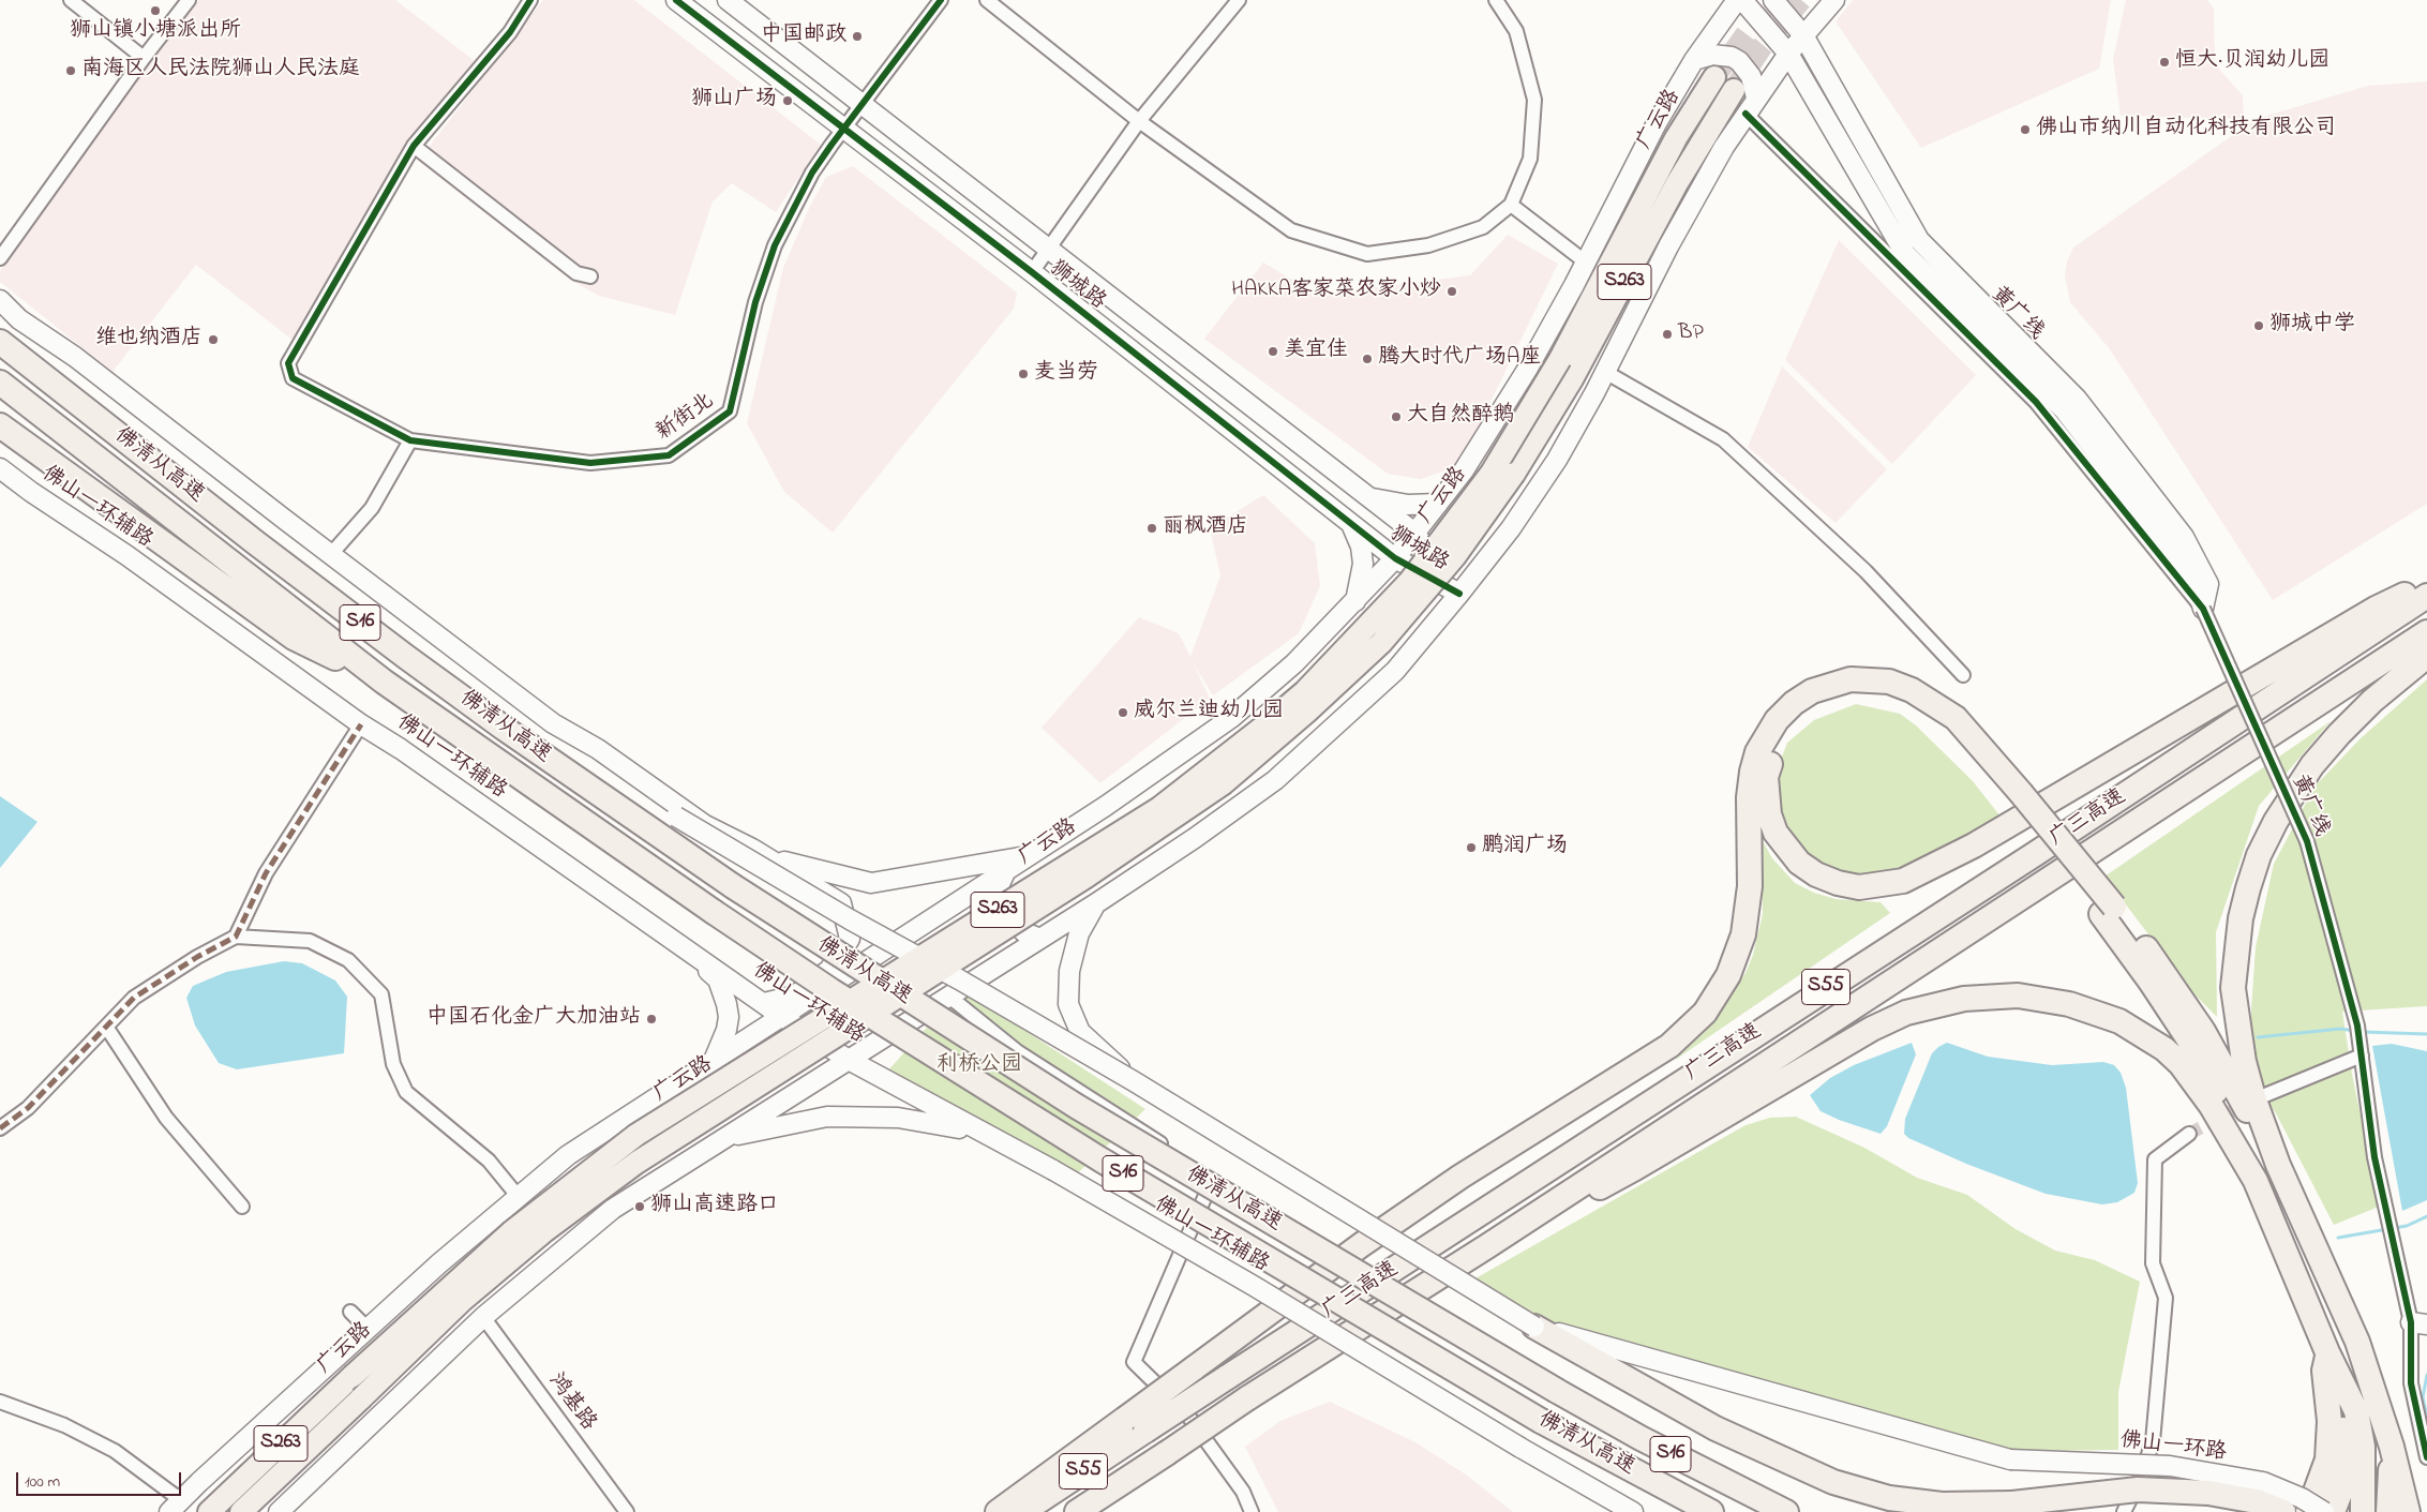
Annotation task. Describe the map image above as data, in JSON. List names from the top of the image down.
{
  "streets": {
    "highway": [
      "佛清从高速",
      "S16",
      "广三高速",
      "S55"
    ],
    "main road": [
      "广云路",
      "S263",
      "狮城路",
      "黄广线",
      "佛山一环辅路",
      "佛山一环路"
    ],
    "street": ["新街北", "鸿基路"]
  },
  "crossings": [
    ["广云路", "狮城路"],
    ["广云路", "佛山一环辅路"],
    ["S263", "狮城路"],
    ["S263", "黄广线"],
    ["S263", "佛山一环辅路"],
    ["S263", "鸿基路"],
    ["狮城路", "新街北"]
  ],
  "parks": ["利桥公园"],
  "places": [
    "狮山镇小塘派出所",
    "中国邮政",
    "恒大·贝润幼儿园",
    "南海区人民法院狮山人民法庭",
    "狮山广场",
    "佛山市纳川自动化科技有限公司",
    "HAKKA客家菜农家小炒",
    "狮城中学",
    "BP",
    "维也纳酒店",
    "美宜佳",
    "腾大时代广场A座",
    "麦当劳",
    "大自然醉鹅",
    "丽枫酒店",
    "威尔兰迪幼儿园",
    "鹏润广场",
    "中国石化金广大加油站",
    "狮山高速路口"
  ],
  "scale_bar": "100 m"
}
